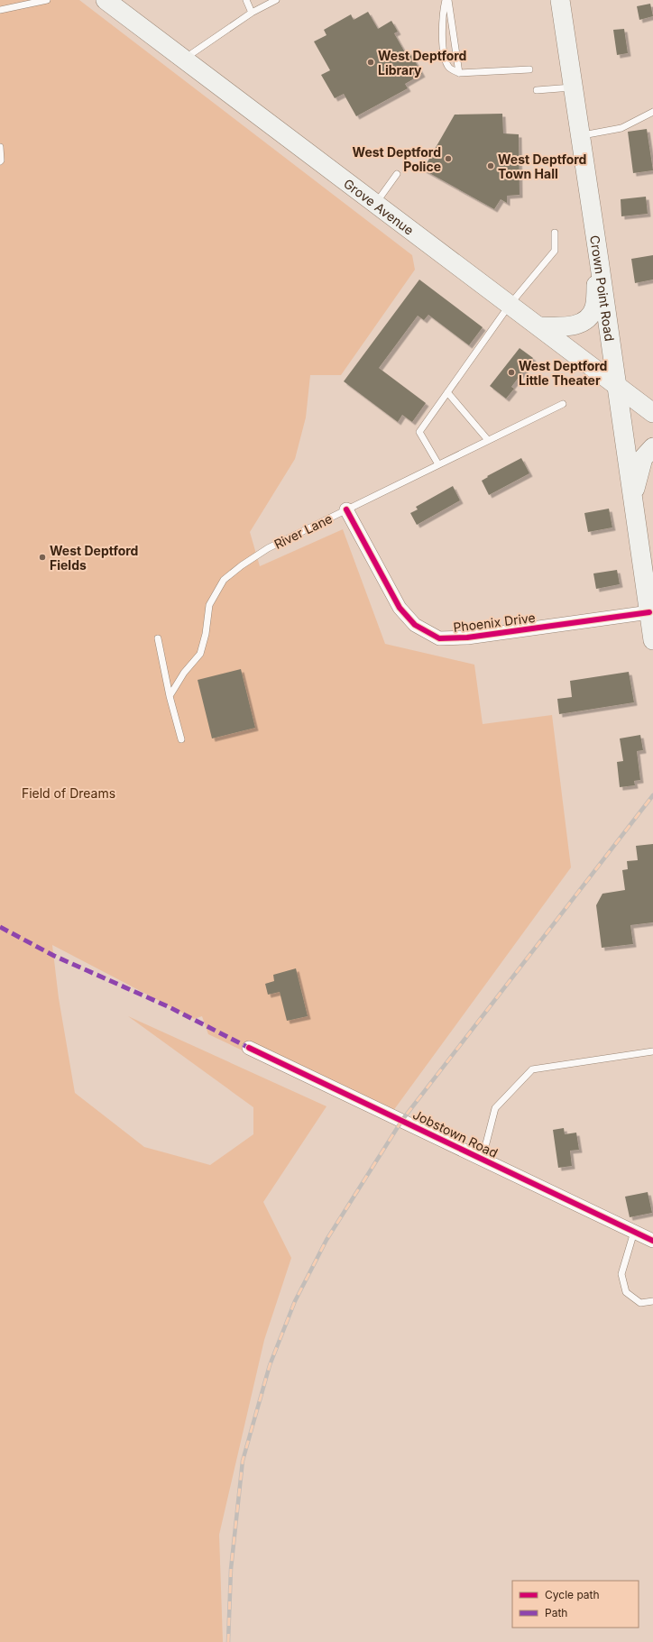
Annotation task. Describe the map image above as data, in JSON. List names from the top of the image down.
{
  "streets": {
    "main road": ["Grove Avenue", "Crown Point Road"],
    "street": ["Phoenix Drive", "Jobstown Road"],
    "lane": ["River Lane"]
  },
  "crossings": [
    ["Grove Avenue", "Crown Point Road"],
    ["Crown Point Road", "Phoenix Drive"],
    ["River Lane", "Phoenix Drive"]
  ],
  "parks": ["Field of Dreams"],
  "places": [
    "West Deptford Library",
    "West Deptford Police",
    "West Deptford Town Hall",
    "West Deptford Little Theater",
    "West Deptford Fields"
  ],
  "legend": ["Cycle path", "Path"]
}
